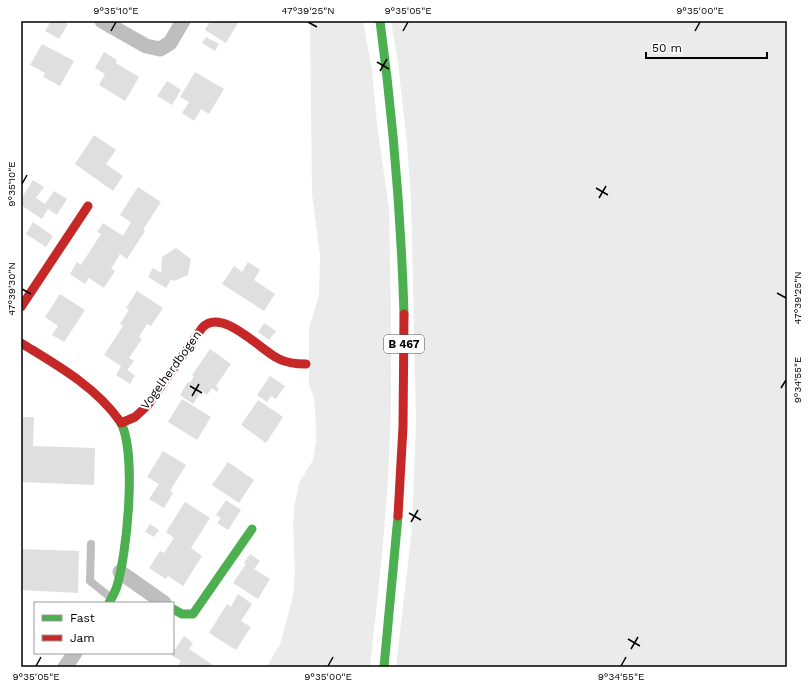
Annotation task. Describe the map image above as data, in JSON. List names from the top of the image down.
{
  "streets": {
    "street": ["B 467", "Vogelherdbogen"]
  },
  "legend": ["Fast", "Jam"],
  "scale_bar": "50 m",
  "coordinates": [
    "9°35'10\"E",
    "47°39'25\"N",
    "9°35'05\"E",
    "9°35'00\"E",
    "47°39'30\"N",
    "9°34'55\"E"
  ]
}
